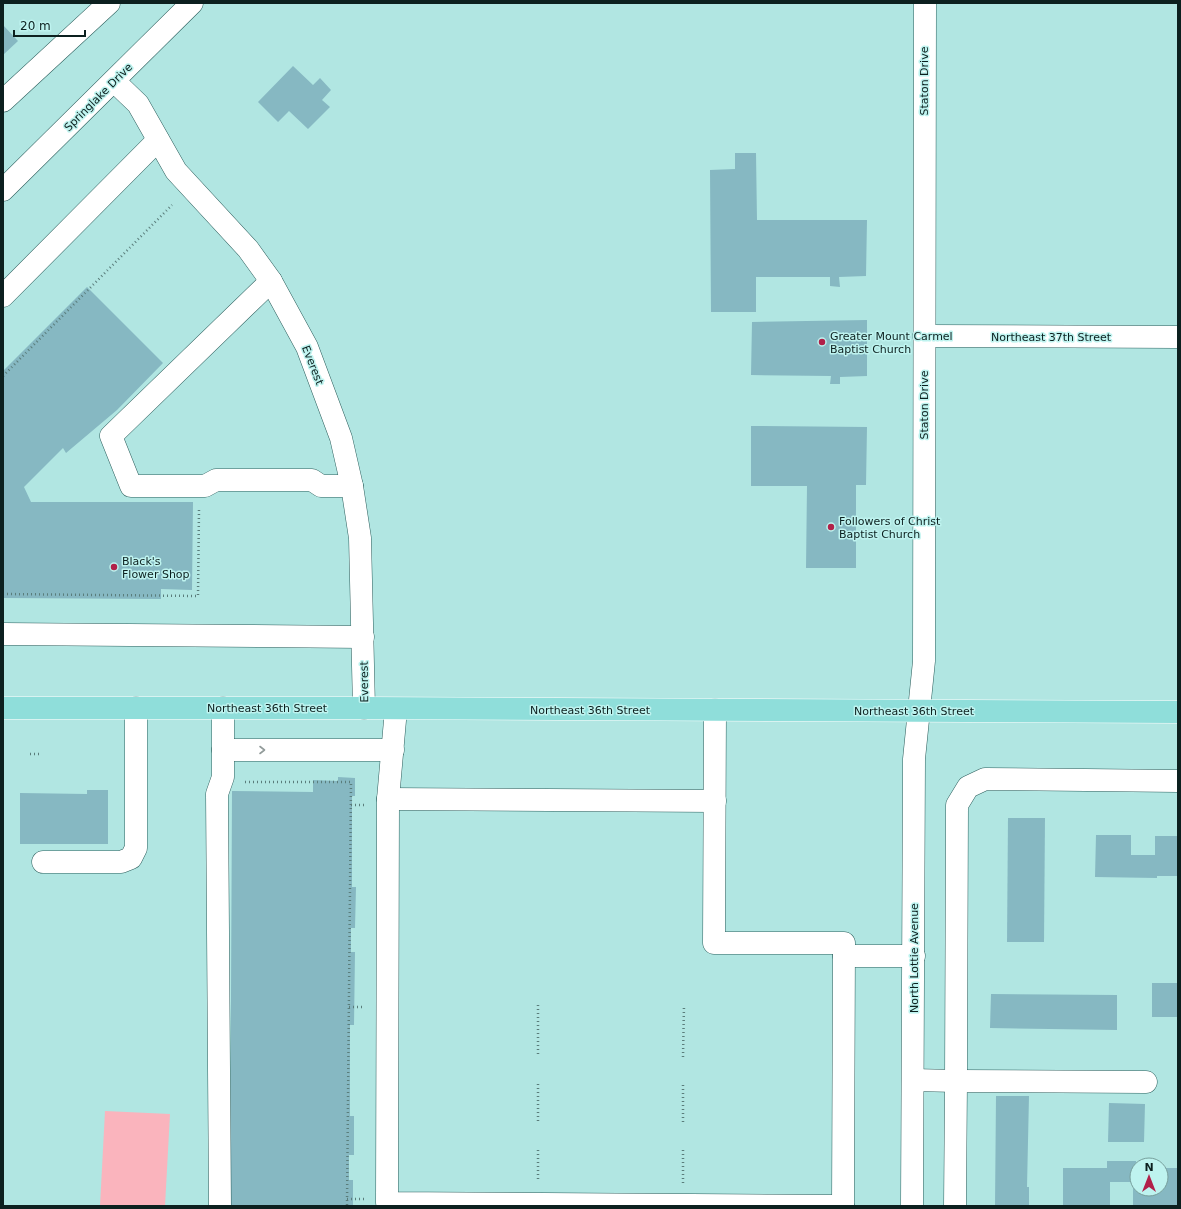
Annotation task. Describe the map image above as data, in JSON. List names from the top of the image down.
{
  "streets": {
    "main road": ["Northeast 36th Street"],
    "street": [
      "Staton Drive",
      "Springlake Drive",
      "Northeast 37th Street",
      "Everest",
      "North Lottie Avenue"
    ]
  },
  "crossings": [
    ["Staton Drive", "Northeast 37th Street"],
    ["Staton Drive", "Northeast 36th Street"],
    ["Staton Drive", "North Lottie Avenue"],
    ["Springlake Drive", "Everest"],
    ["Everest", "Northeast 36th Street"],
    ["Northeast 36th Street", "North Lottie Avenue"]
  ],
  "places": ["Greater Mount Carmel Baptist Church", "Followers of Christ Baptist Church", "Black's Flower Shop"],
  "scale_bar": "20 m",
  "north": "top"
}
